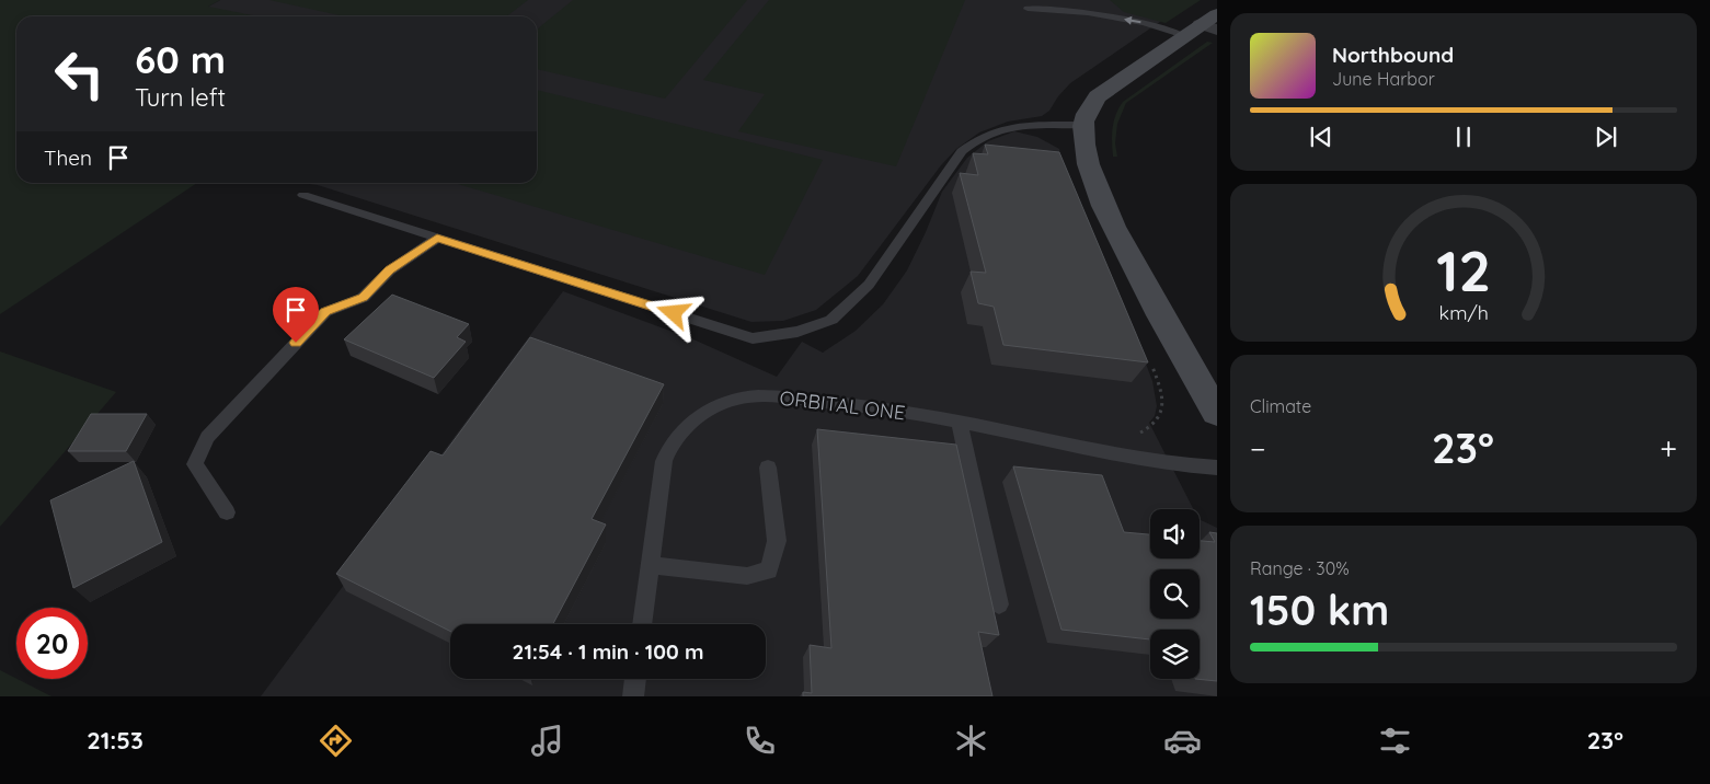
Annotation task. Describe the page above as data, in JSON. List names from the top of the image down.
{
  "streets": {
    "lane": ["ORBITAL ONE"]
  },
  "page": {
    "turn": ["60 m", "Turn left"],
    "song": ["Northbound", "June Harbor"],
    "then": "Then",
    "tile": [
      "Climate",
      ["Range · 30%", "150 km"]
    ],
    "heat": ["−", "23°", "+"],
    "limit": "20",
    "trip": "21:54 · 1 min · 100 m",
    "tabs": ["21:53", "23°"],
    "gauge": ["12", "km/h"]
  }
}
